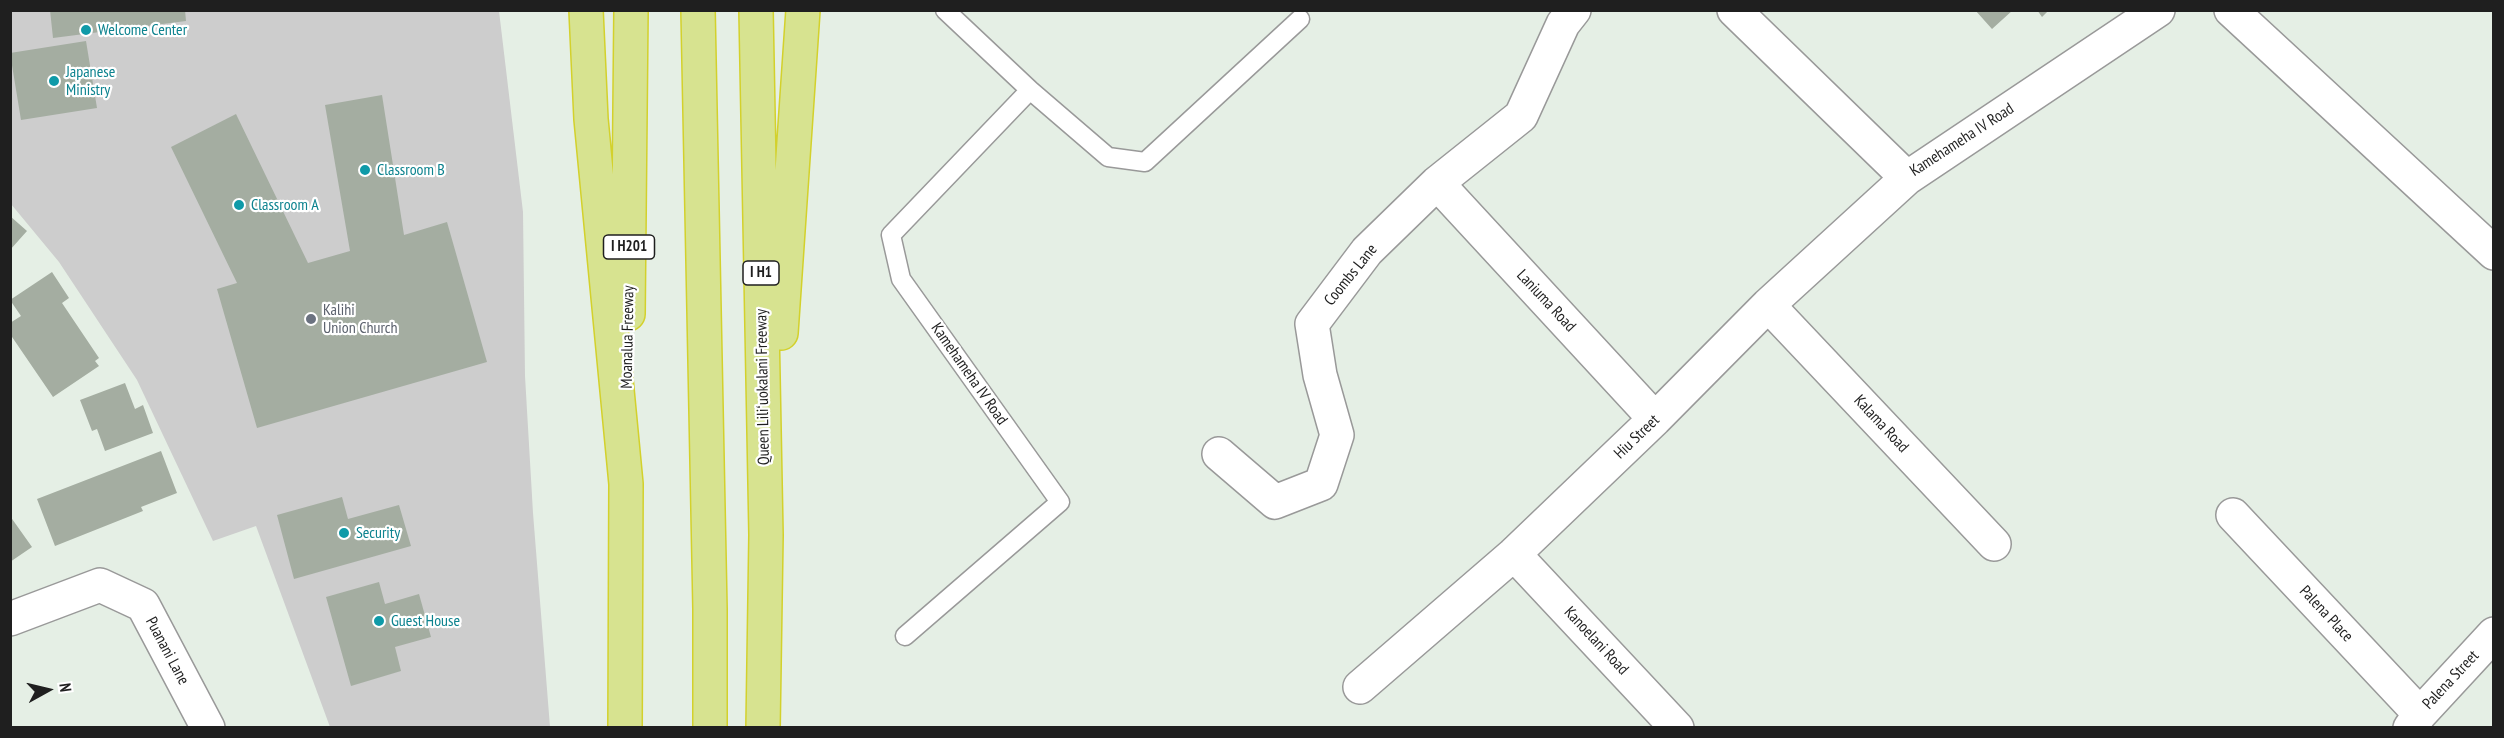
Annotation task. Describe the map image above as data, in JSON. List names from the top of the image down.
{
  "streets": {
    "highway": [
      "I H201",
      "I H1",
      "Moanalua Freeway",
      "Queen Liliʻuokalani Freeway"
    ],
    "street": [
      "Kamehameha IV Road",
      "Coombs Lane",
      "Laniuma Road",
      "Kalama Road",
      "Hiu Street",
      "Palena Place",
      "Kanoelani Road",
      "Puanani Lane",
      "Palena Street"
    ]
  },
  "crossings": [
    ["Kamehameha IV Road", "Hiu Street"],
    ["Coombs Lane", "Laniuma Road"],
    ["Laniuma Road", "Hiu Street"],
    ["Kalama Road", "Hiu Street"],
    ["Hiu Street", "Kanoelani Road"],
    ["Palena Place", "Palena Street"]
  ],
  "places": [
    "Welcome Center",
    "Japanese Ministry",
    "Classroom B",
    "Classroom A",
    "Kalihi Union Church",
    "Security",
    "Guest House"
  ],
  "north": "right"
}
